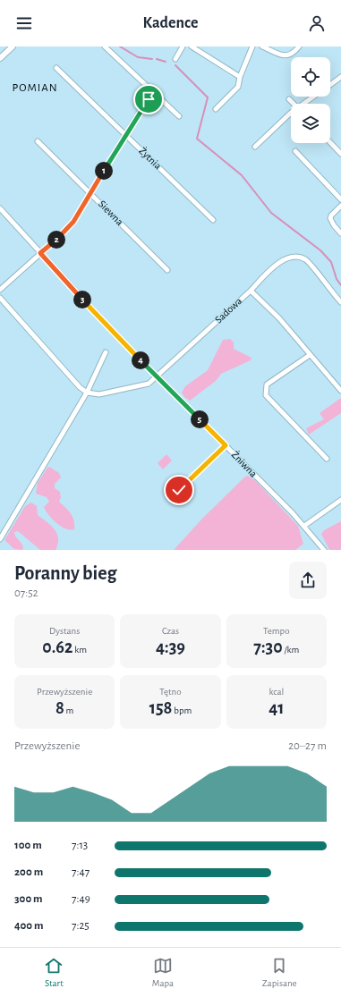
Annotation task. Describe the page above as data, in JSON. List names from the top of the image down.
{
  "streets": {
    "street": [
      "Żytnia",
      "Siewna",
      "Sadowa",
      "Żniwna"
    ]
  },
  "crossings": [
    ["Sadowa", "Żniwna"]
  ],
  "districts": ["POMIAN"],
  "page": {
    "header": "Kadence",
    "pins": [
      "1",
      "2",
      "3",
      "4",
      "5"
    ],
    "heading": ["Poranny bieg", "07:52"],
    "stats": [
      ["Dystans", "0.62 km"],
      ["Czas", "4:39"],
      ["Tempo", "7:30 /km"],
      ["Przewyższenie", "8 m"],
      ["Tętno", "158 bpm"],
      ["kcal", "41"]
    ],
    "chart": ["Przewyższenie", "20–27 m"],
    "list": [
      {
        "name": "100 m",
        "note": "7:13"
      },
      {
        "name": "200 m",
        "note": "7:47"
      },
      {
        "name": "300 m",
        "note": "7:49"
      },
      {
        "name": "400 m",
        "note": "7:25"
      }
    ],
    "tabs": ["Start", "Mapa", "Zapisane"]
  }
}
